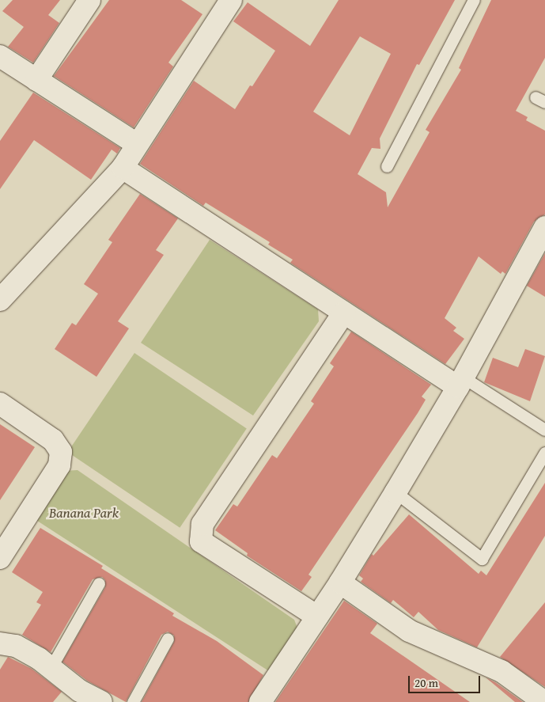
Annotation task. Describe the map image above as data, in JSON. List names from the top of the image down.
{
  "parks": ["Banana Park"],
  "scale_bar": "20 m"
}
